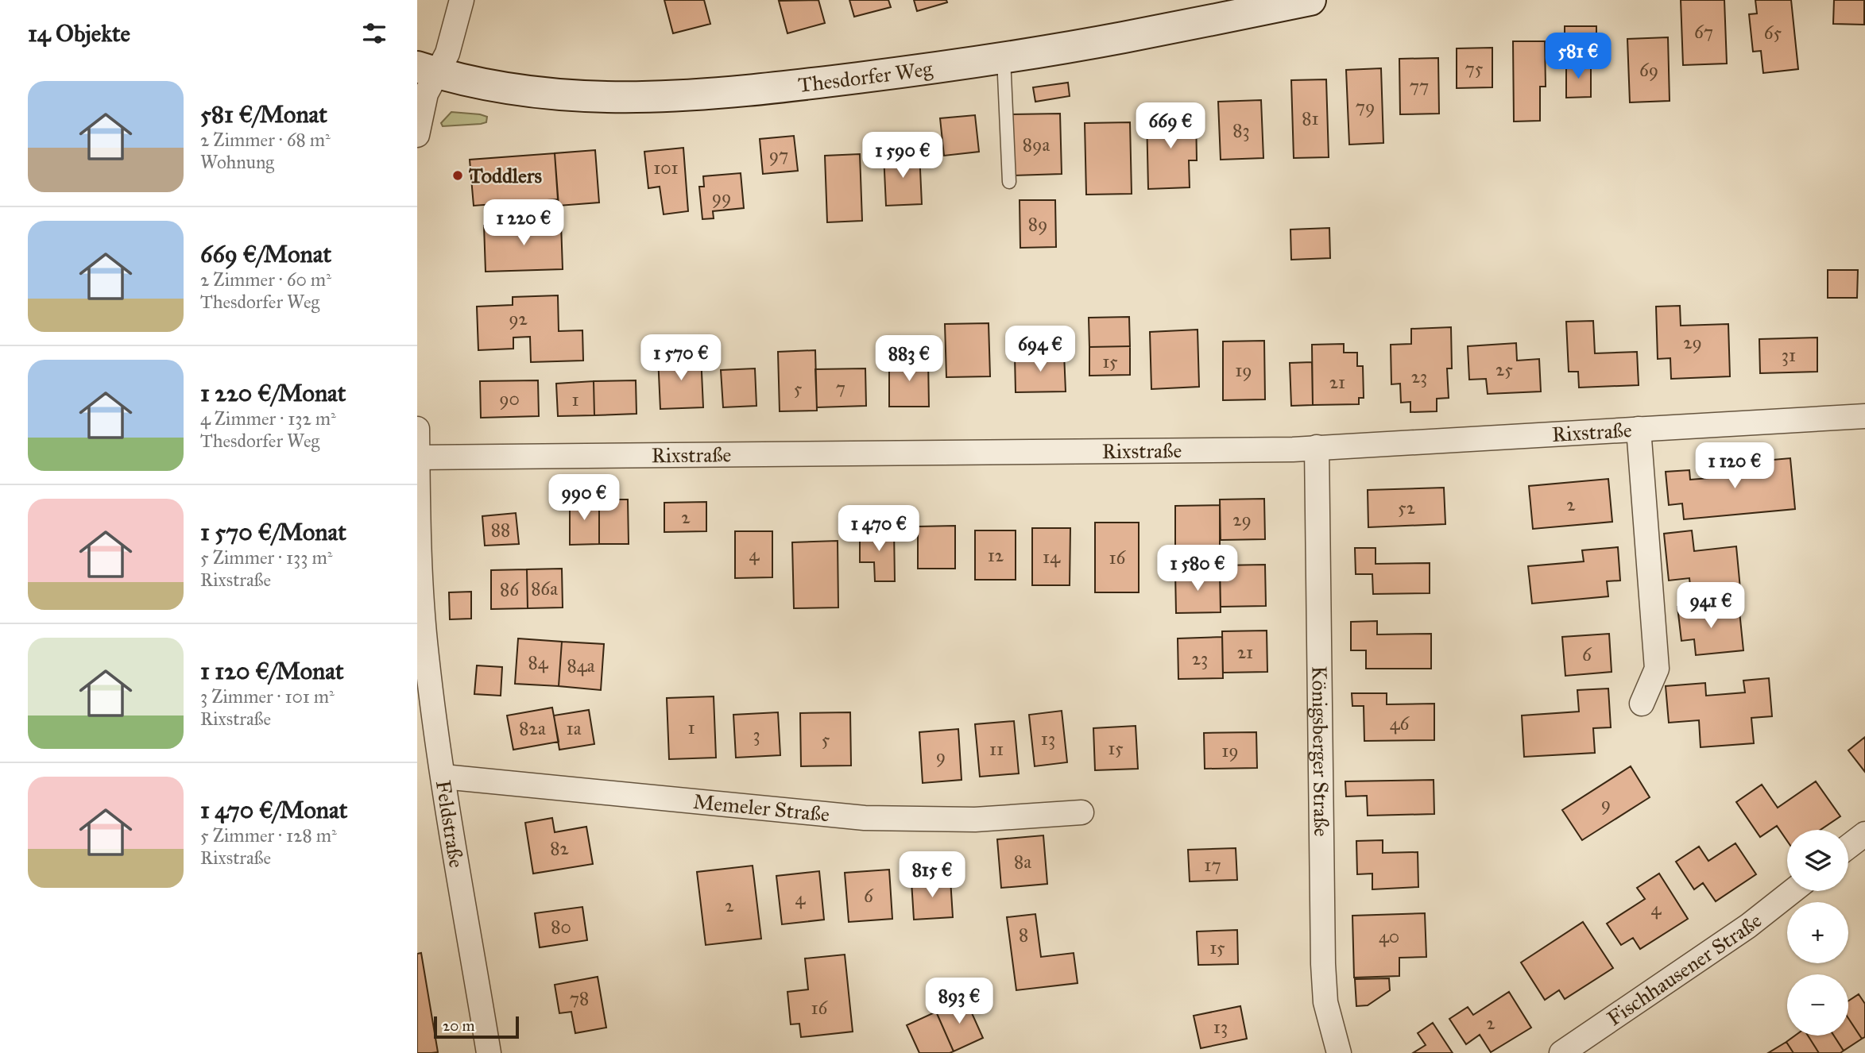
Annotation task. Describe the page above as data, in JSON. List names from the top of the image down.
{
  "streets": {
    "street": [
      "Thesdorfer Weg",
      "Rixstraße",
      "Königsberger Straße",
      "Memeler Straße",
      "Feldstraße",
      "Fischhausener Straße"
    ]
  },
  "crossings": [
    ["Rixstraße", "Königsberger Straße"],
    ["Rixstraße", "Feldstraße"],
    ["Memeler Straße", "Feldstraße"]
  ],
  "places": ["Toddlers"],
  "house_numbers": [
    "67",
    "65",
    "75",
    "69",
    "77",
    "79",
    "81",
    "83",
    "89a",
    "97",
    "101",
    "99",
    "89",
    "92",
    "29",
    "31",
    "15",
    "25",
    "19",
    "23",
    "21",
    "7",
    "5",
    "90",
    "1",
    "2",
    "52",
    "2",
    "29",
    "88",
    "4",
    "12",
    "14",
    "16",
    "86a",
    "86",
    "21",
    "6",
    "23",
    "84",
    "84a",
    "46",
    "1",
    "82a",
    "1a",
    "3",
    "13",
    "5",
    "15",
    "11",
    "19",
    "9",
    "9",
    "82",
    "8a",
    "17",
    "6",
    "4",
    "2",
    "4",
    "80",
    "8",
    "40",
    "15",
    "78",
    "16",
    "2",
    "13"
  ],
  "scale_bar": "20 m",
  "page": {
    "heading": "14 Objekte",
    "price": [
      "581 €",
      "669 €",
      "1 590 €",
      "1 220 €",
      "694 €",
      "1 570 €",
      "883 €",
      "1 120 €",
      "990 €",
      "1 470 €",
      "1 580 €",
      "941 €",
      "815 €",
      "893 €"
    ],
    "list": [
      {
        "name": "581 €/Monat",
        "note": "2 Zimmer · 68 m² · Wohnung"
      },
      {
        "name": "669 €/Monat",
        "note": "2 Zimmer · 60 m² · Thesdorfer Weg"
      },
      {
        "name": "1 220 €/Monat",
        "note": "4 Zimmer · 132 m² · Thesdorfer Weg"
      },
      {
        "name": "1 570 €/Monat",
        "note": "5 Zimmer · 133 m² · Rixstraße"
      },
      {
        "name": "1 120 €/Monat",
        "note": "3 Zimmer · 101 m² · Rixstraße"
      },
      {
        "name": "1 470 €/Monat",
        "note": "5 Zimmer · 128 m² · Rixstraße"
      }
    ],
    "map_buttons": ["+", "−"],
    "scale": "20 m"
  }
}
